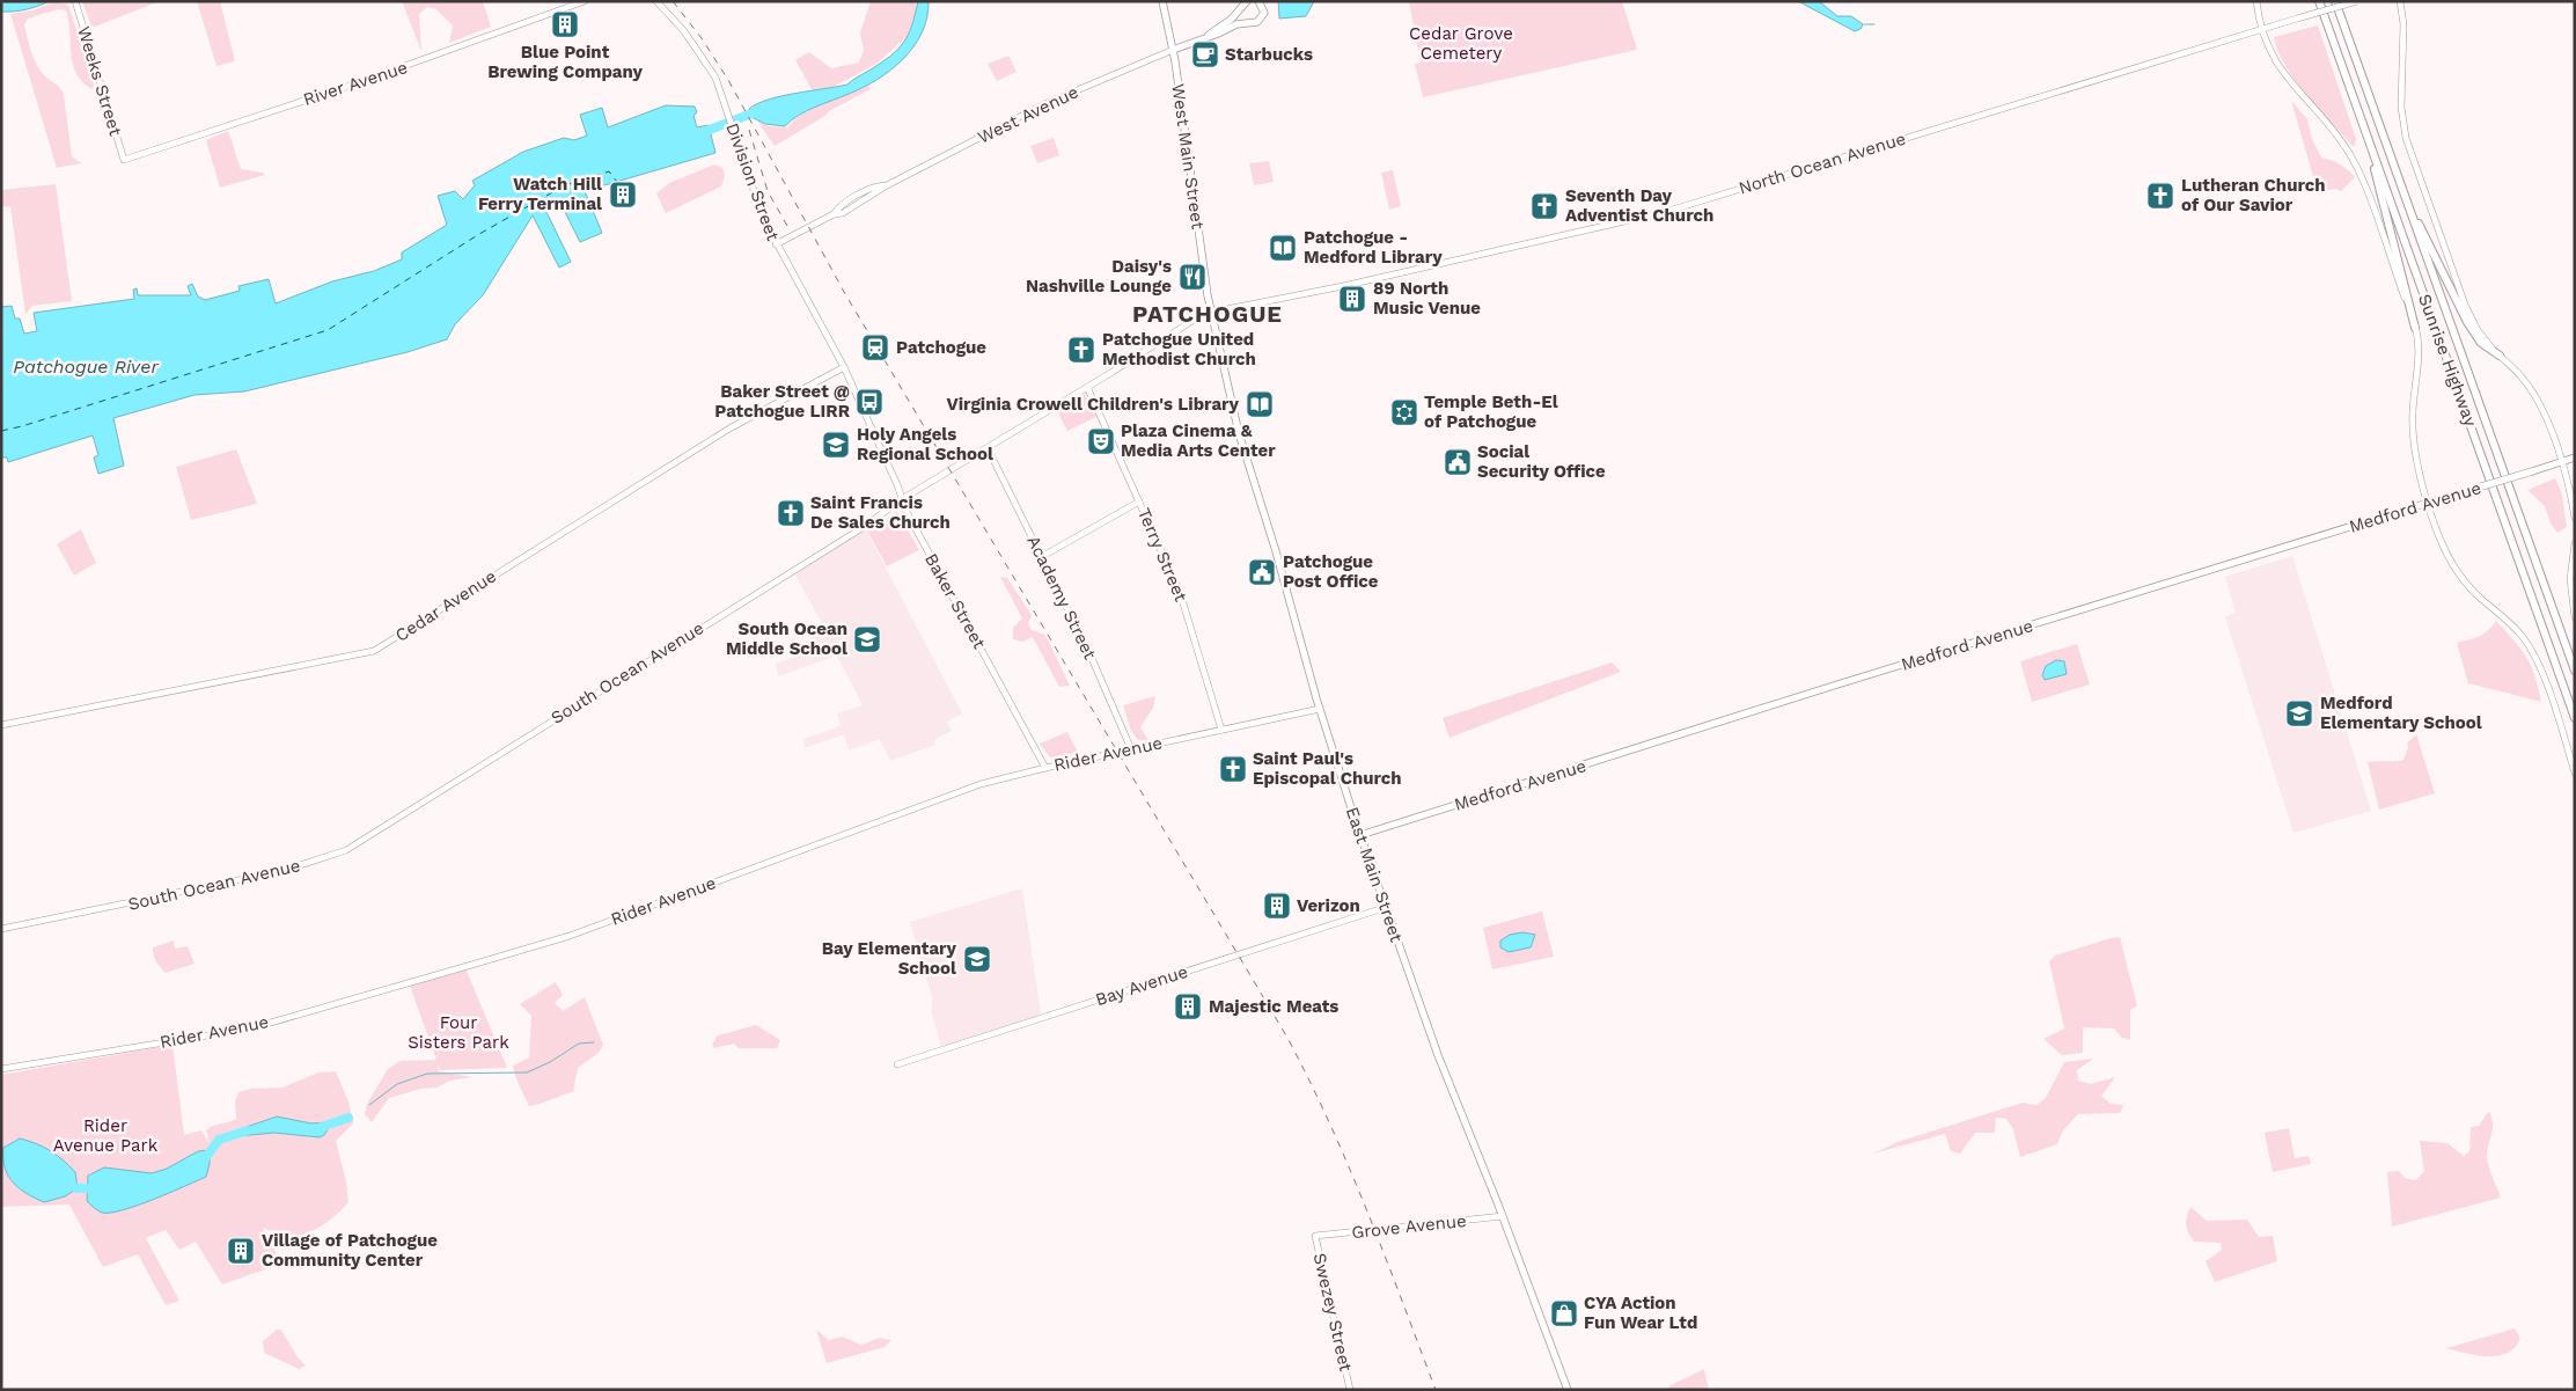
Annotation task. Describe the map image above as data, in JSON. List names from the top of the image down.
{
  "streets": {
    "highway": ["Sunrise Highway"],
    "main road": ["West Main Street", "Medford Avenue", "East Main Street"],
    "street": [
      "Weeks Street",
      "River Avenue",
      "West Avenue",
      "North Ocean Avenue",
      "Division Street",
      "Terry Street",
      "Academy Street",
      "Baker Street",
      "Cedar Avenue",
      "South Ocean Avenue",
      "Rider Avenue",
      "Bay Avenue",
      "Grove Avenue",
      "Swezey Street"
    ]
  },
  "crossings": [
    ["Weeks Street", "River Avenue"],
    ["West Avenue", "West Main Street"],
    ["West Avenue", "Division Street"],
    ["West Main Street", "North Ocean Avenue"],
    ["West Main Street", "South Ocean Avenue"],
    ["West Main Street", "East Main Street"],
    ["North Ocean Avenue", "South Ocean Avenue"],
    ["North Ocean Avenue", "East Main Street"],
    ["Division Street", "Baker Street"],
    ["Division Street", "Cedar Avenue"],
    ["Medford Avenue", "East Main Street"],
    ["Terry Street", "South Ocean Avenue"],
    ["Terry Street", "Rider Avenue"],
    ["Academy Street", "South Ocean Avenue"],
    ["Academy Street", "Rider Avenue"],
    ["Baker Street", "Cedar Avenue"],
    ["Baker Street", "South Ocean Avenue"],
    ["Baker Street", "Rider Avenue"],
    ["South Ocean Avenue", "East Main Street"],
    ["Rider Avenue", "East Main Street"],
    ["East Main Street", "Bay Avenue"],
    ["East Main Street", "Grove Avenue"],
    ["Grove Avenue", "Swezey Street"]
  ],
  "districts": ["PATCHOGUE"],
  "water": ["Patchogue River"],
  "parks": ["Cedar Grove Cemetery", "Four Sisters Park", "Rider Avenue Park"],
  "places": {
    "building": [
      "Blue Point Brewing Company",
      "Watch Hill Ferry Terminal",
      "89 North Music Venue",
      "Verizon",
      "Majestic Meats",
      "Village of Patchogue Community Center"
    ],
    "cafe": ["Starbucks"],
    "church": [
      "Lutheran Church of Our Savior",
      "Seventh Day Adventist Church",
      "Patchogue United Methodist Church",
      "Saint Francis De Sales Church",
      "Saint Paul's Episcopal Church"
    ],
    "library": ["Patchogue - Medford Library", "Virginia Crowell Children's Library"],
    "restaurant": ["Daisy's Nashville Lounge"],
    "station": ["Patchogue"],
    "bus stop": ["Baker Street @ Patchogue LIRR"],
    "synagogue": ["Temple Beth-El of Patchogue"],
    "theatre": ["Plaza Cinema & Media Arts Center"],
    "school or university": [
      "Holy Angels Regional School",
      "South Ocean Middle School",
      "Medford Elementary School",
      "Bay Elementary School"
    ],
    "public building": ["Social Security Office", "Patchogue Post Office"],
    "shop": ["CYA Action Fun Wear Ltd"]
  }
}
